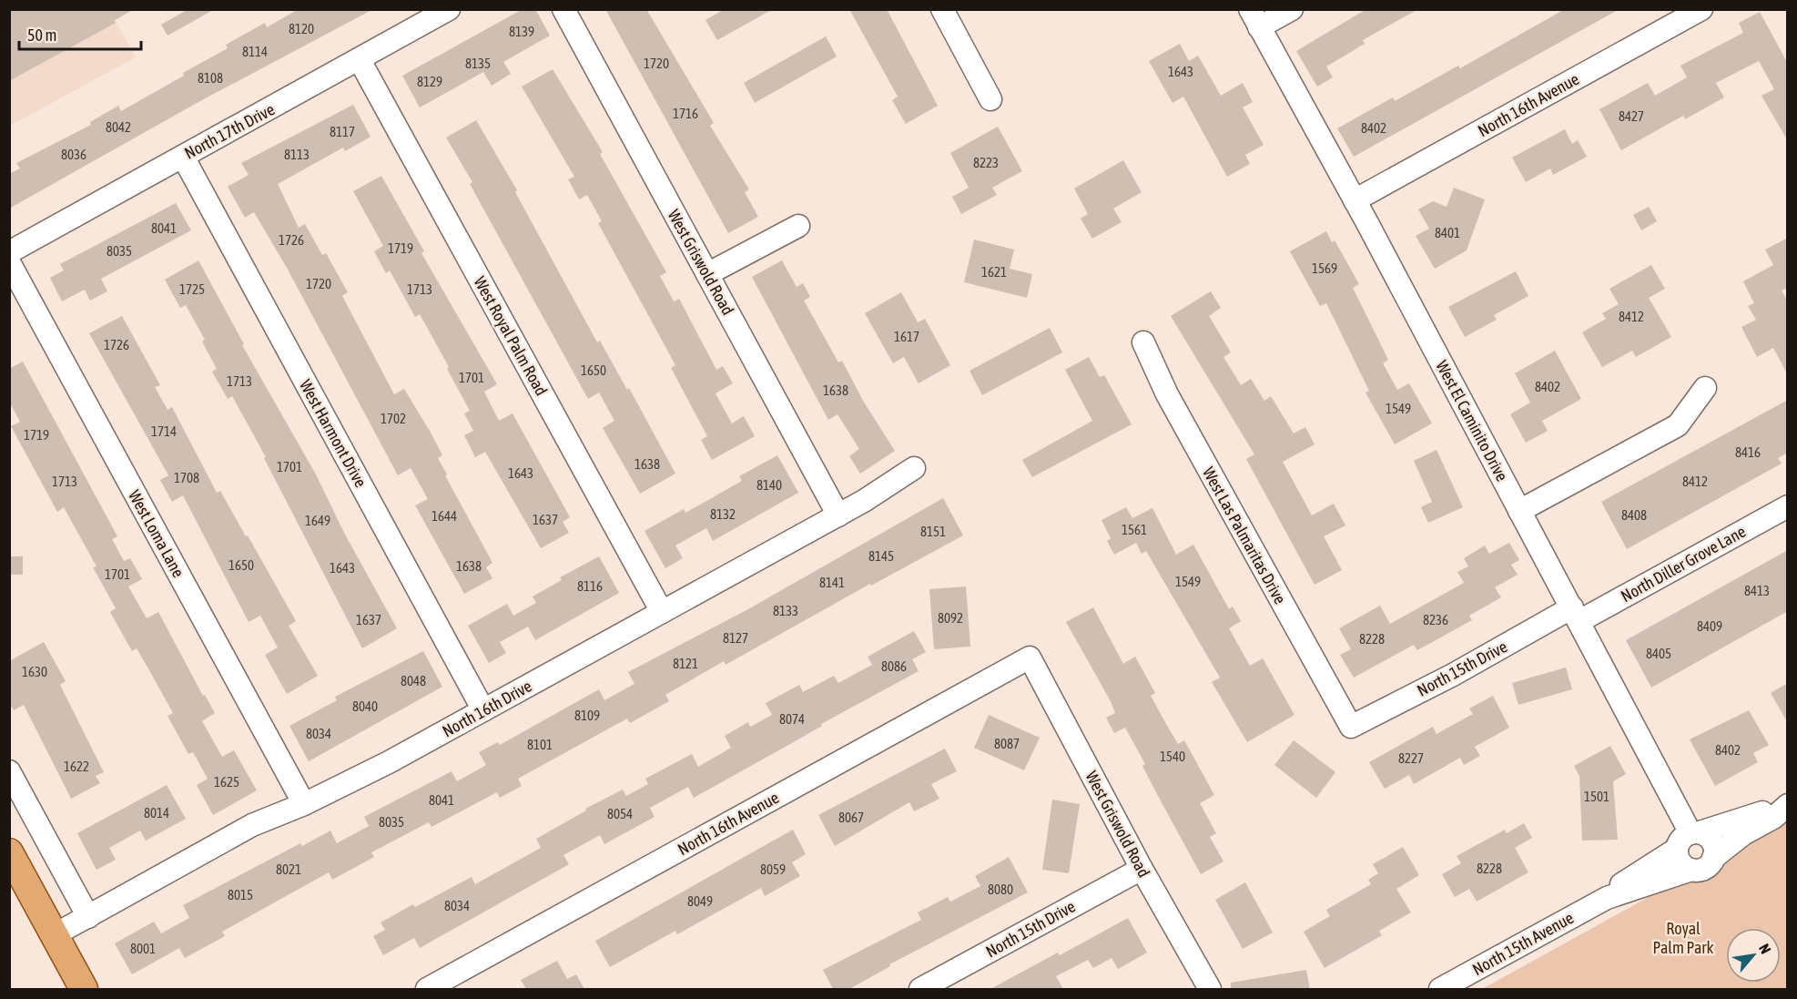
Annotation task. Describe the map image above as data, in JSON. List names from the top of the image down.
{
  "streets": {
    "street": [
      "North 16th Avenue",
      "North 17th Drive",
      "West Griswold Road",
      "West Royal Palm Road",
      "West El Caminito Drive",
      "West Harmont Drive",
      "West Loma Lane",
      "West Las Palmaritas Drive",
      "North Diller Grove Lane",
      "North 15th Drive",
      "North 16th Drive",
      "North 15th Avenue"
    ]
  },
  "crossings": [
    ["North 16th Avenue", "West Griswold Road"],
    ["North 16th Avenue", "West El Caminito Drive"],
    ["North 17th Drive", "West Royal Palm Road"],
    ["North 17th Drive", "West Harmont Drive"],
    ["West Griswold Road", "North 15th Drive"],
    ["West Griswold Road", "North 16th Drive"],
    ["West Royal Palm Road", "North 16th Drive"],
    ["West El Caminito Drive", "North Diller Grove Lane"],
    ["West El Caminito Drive", "North 15th Drive"],
    ["West El Caminito Drive", "North 15th Avenue"],
    ["West Harmont Drive", "North 16th Drive"],
    ["West Loma Lane", "North 16th Drive"],
    ["West Las Palmaritas Drive", "North 15th Drive"],
    ["North Diller Grove Lane", "North 15th Drive"]
  ],
  "parks": ["Royal Palm Park"],
  "house_numbers": [
    "8120",
    "8139",
    "8114",
    "8135",
    "1720",
    "1643",
    "8108",
    "8129",
    "1716",
    "8427",
    "8042",
    "8402",
    "8117",
    "8036",
    "8113",
    "8223",
    "8041",
    "8401",
    "1726",
    "1719",
    "8035",
    "1569",
    "1621",
    "1720",
    "1725",
    "1713",
    "8412",
    "1617",
    "1726",
    "1650",
    "1701",
    "1713",
    "8402",
    "1638",
    "1549",
    "1702",
    "1714",
    "1719",
    "8416",
    "1638",
    "1701",
    "1643",
    "1708",
    "1713",
    "8412",
    "8140",
    "8132",
    "8408",
    "1644",
    "1637",
    "1649",
    "1561",
    "8151",
    "8145",
    "1650",
    "1638",
    "1643",
    "1701",
    "1549",
    "8141",
    "8116",
    "8413",
    "8133",
    "8092",
    "1637",
    "8236",
    "8409",
    "8127",
    "8228",
    "8405",
    "8121",
    "8086",
    "1630",
    "8048",
    "8040",
    "8109",
    "8074",
    "8034",
    "8087",
    "8101",
    "8402",
    "1540",
    "8227",
    "1622",
    "1625",
    "1501",
    "8041",
    "8014",
    "8054",
    "8067",
    "8035",
    "8228",
    "8021",
    "8059",
    "8080",
    "8015",
    "8049",
    "8034",
    "8001"
  ],
  "scale_bar": "50 m",
  "north": "top right"
}
